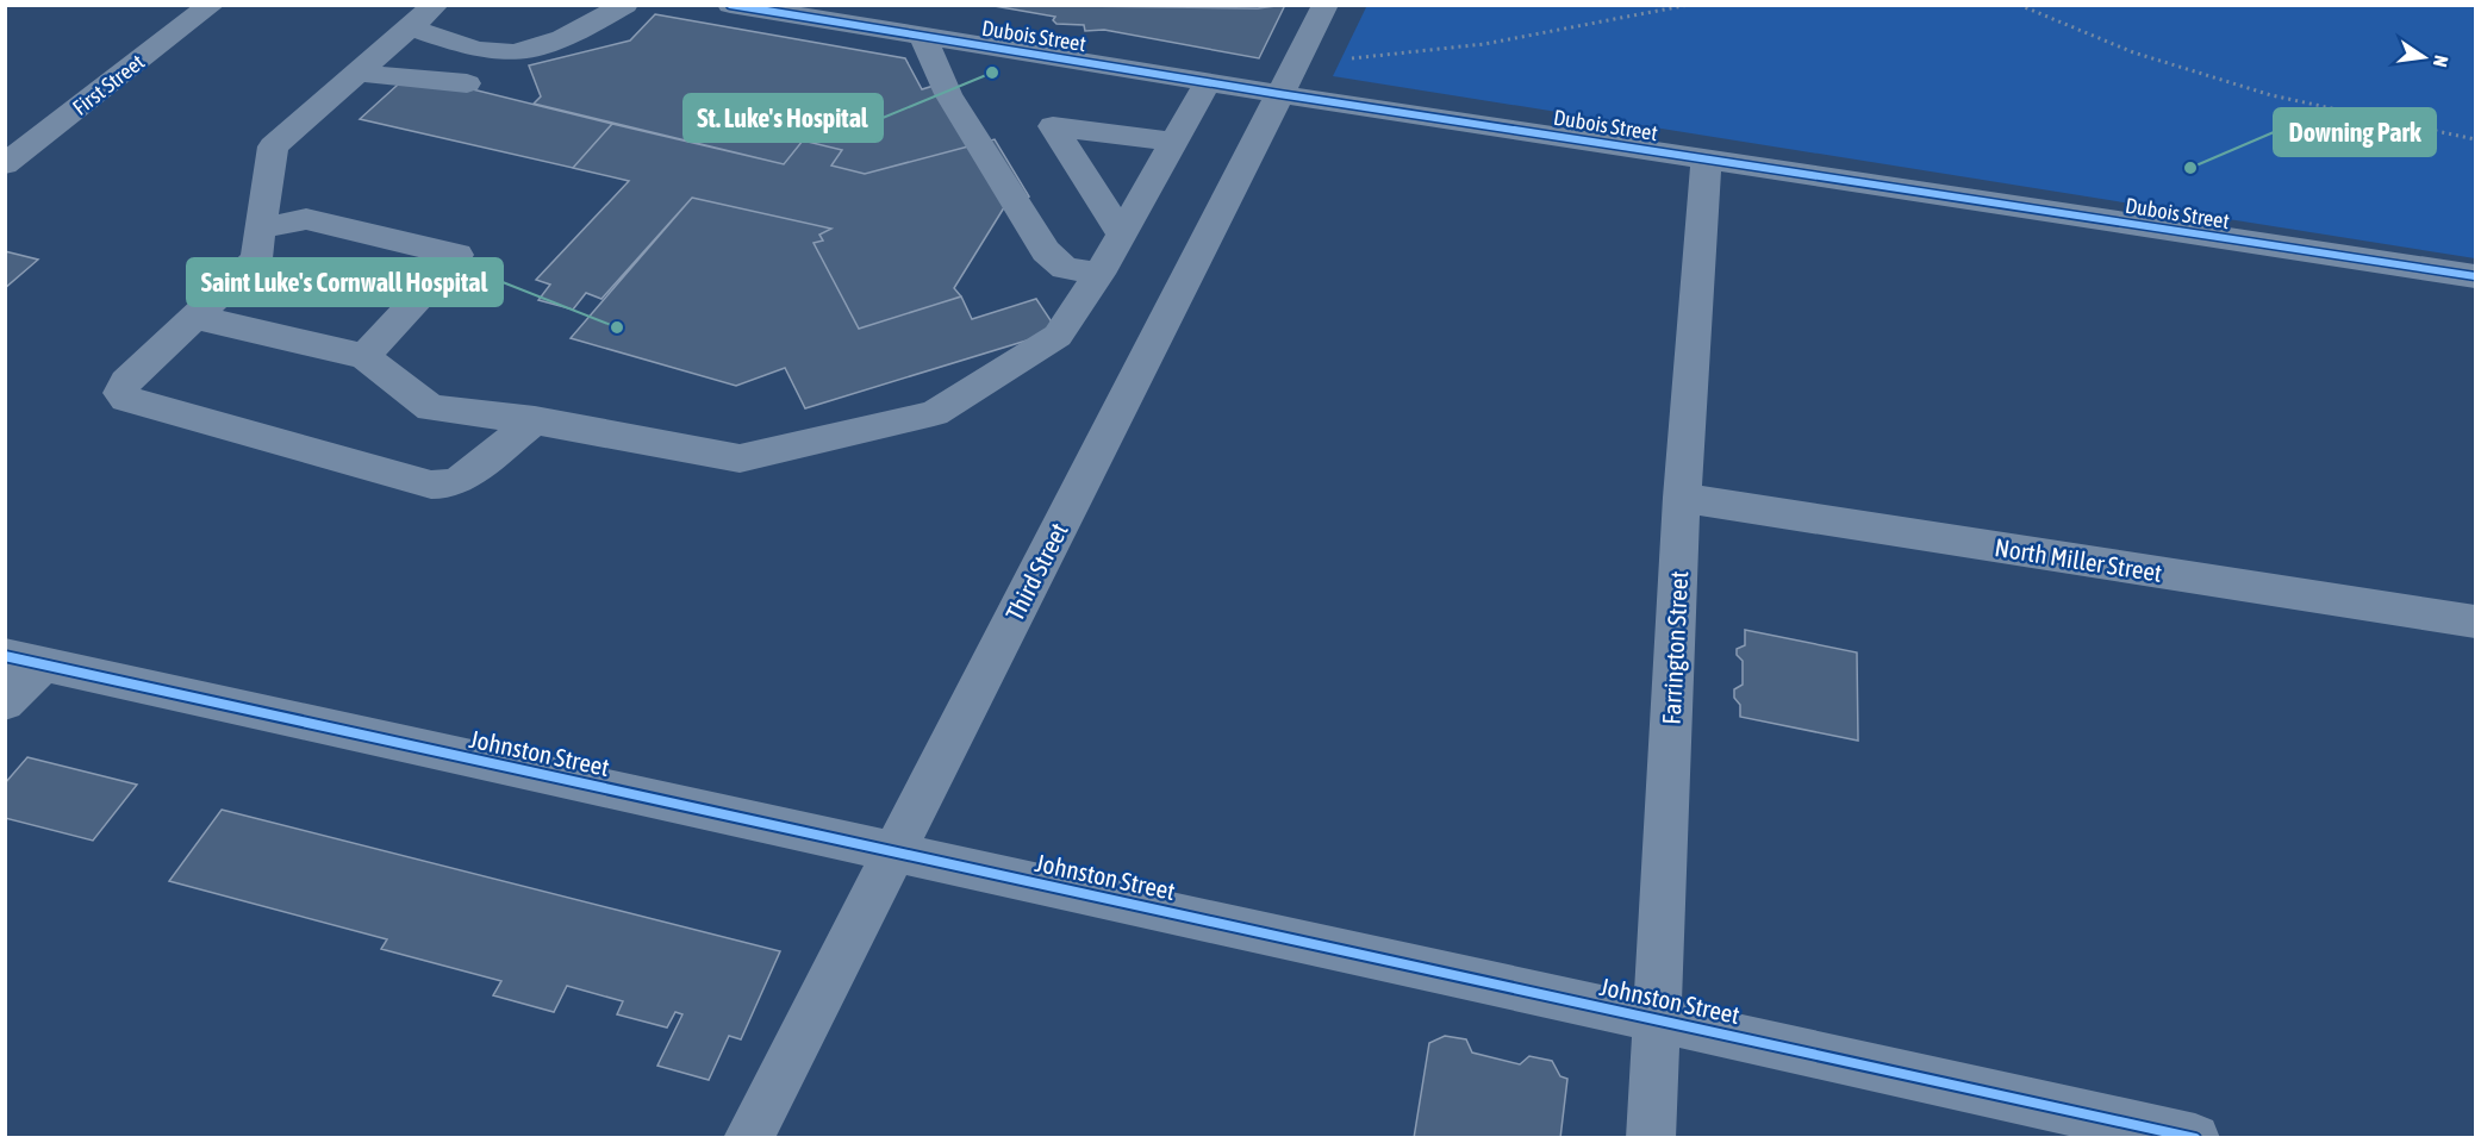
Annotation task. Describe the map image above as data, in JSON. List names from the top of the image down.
{
  "streets": {
    "street": [
      "Dubois Street",
      "First Street",
      "North Miller Street",
      "Third Street",
      "Farrington Street",
      "Johnston Street"
    ]
  },
  "crossings": [
    ["Dubois Street", "Third Street"],
    ["Dubois Street", "Farrington Street"],
    ["North Miller Street", "Farrington Street"],
    ["Third Street", "Johnston Street"],
    ["Farrington Street", "Johnston Street"]
  ],
  "places": ["St. Luke's Hospital", "Downing Park", "Saint Luke's Cornwall Hospital"],
  "north": "right"
}
